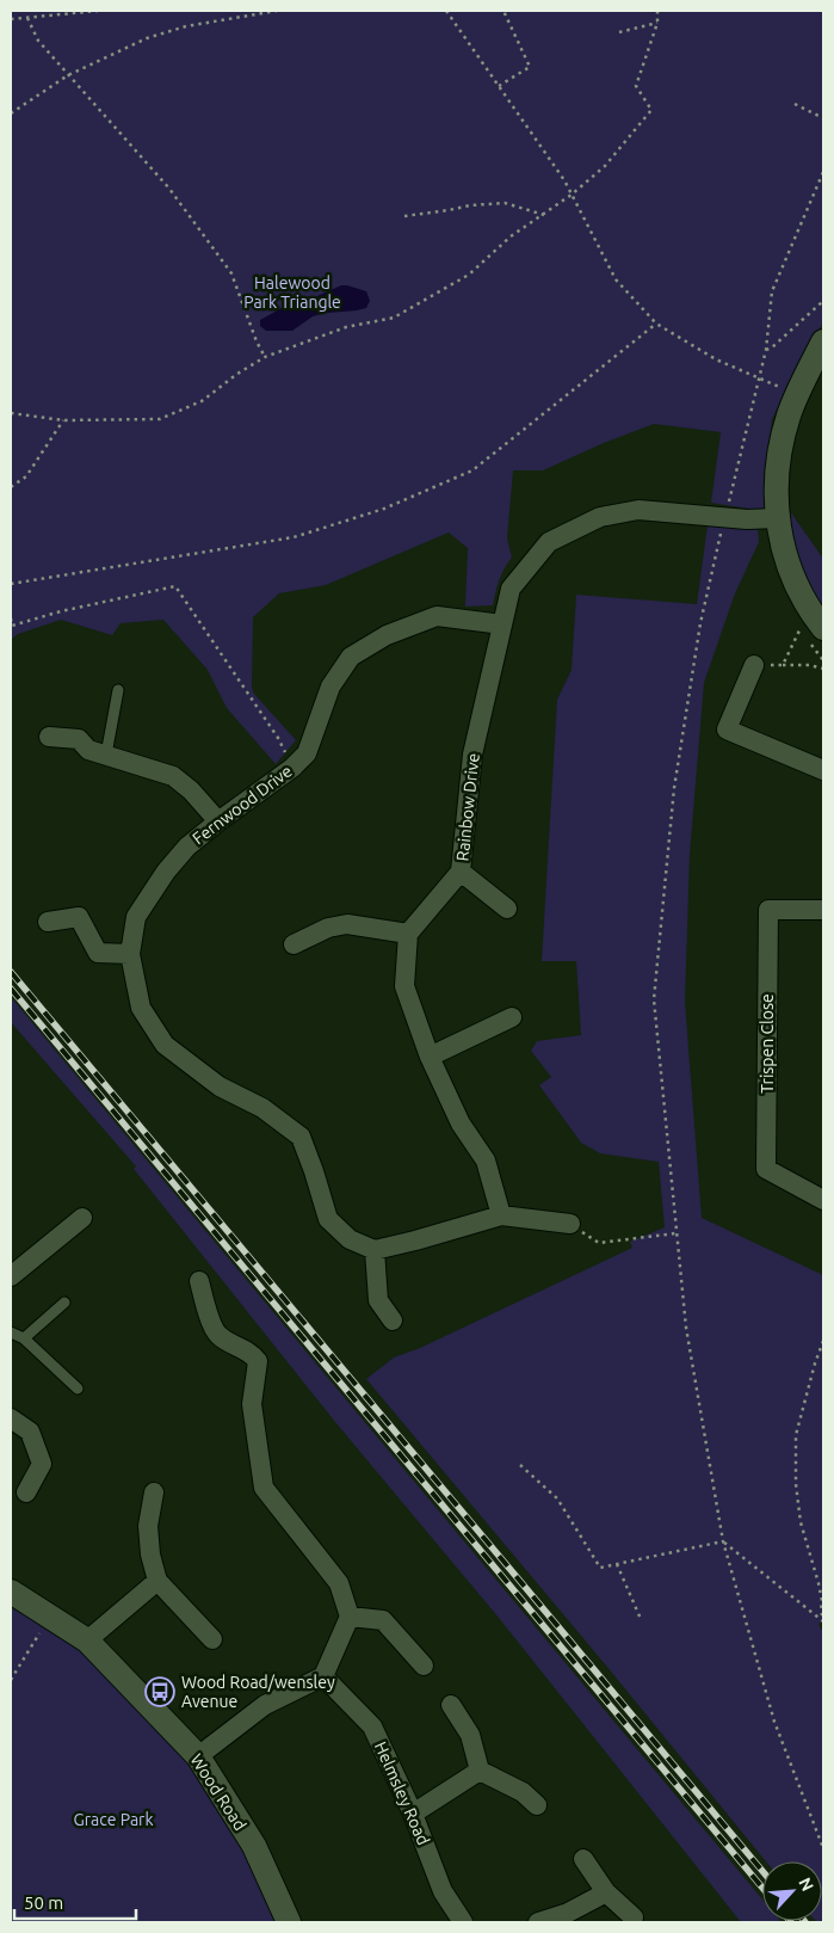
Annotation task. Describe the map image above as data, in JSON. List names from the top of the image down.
{
  "streets": {
    "street": [
      "Fernwood Drive",
      "Rainbow Drive",
      "Trispen Close",
      "Wood Road",
      "Helmsley Road"
    ]
  },
  "crossings": [
    ["Fernwood Drive", "Rainbow Drive"]
  ],
  "parks": ["Halewood Park Triangle", "Grace Park"],
  "places": {
    "bus stop": ["Wood Road/wensley Avenue"]
  },
  "scale_bar": "50 m",
  "north": "top right"
}
